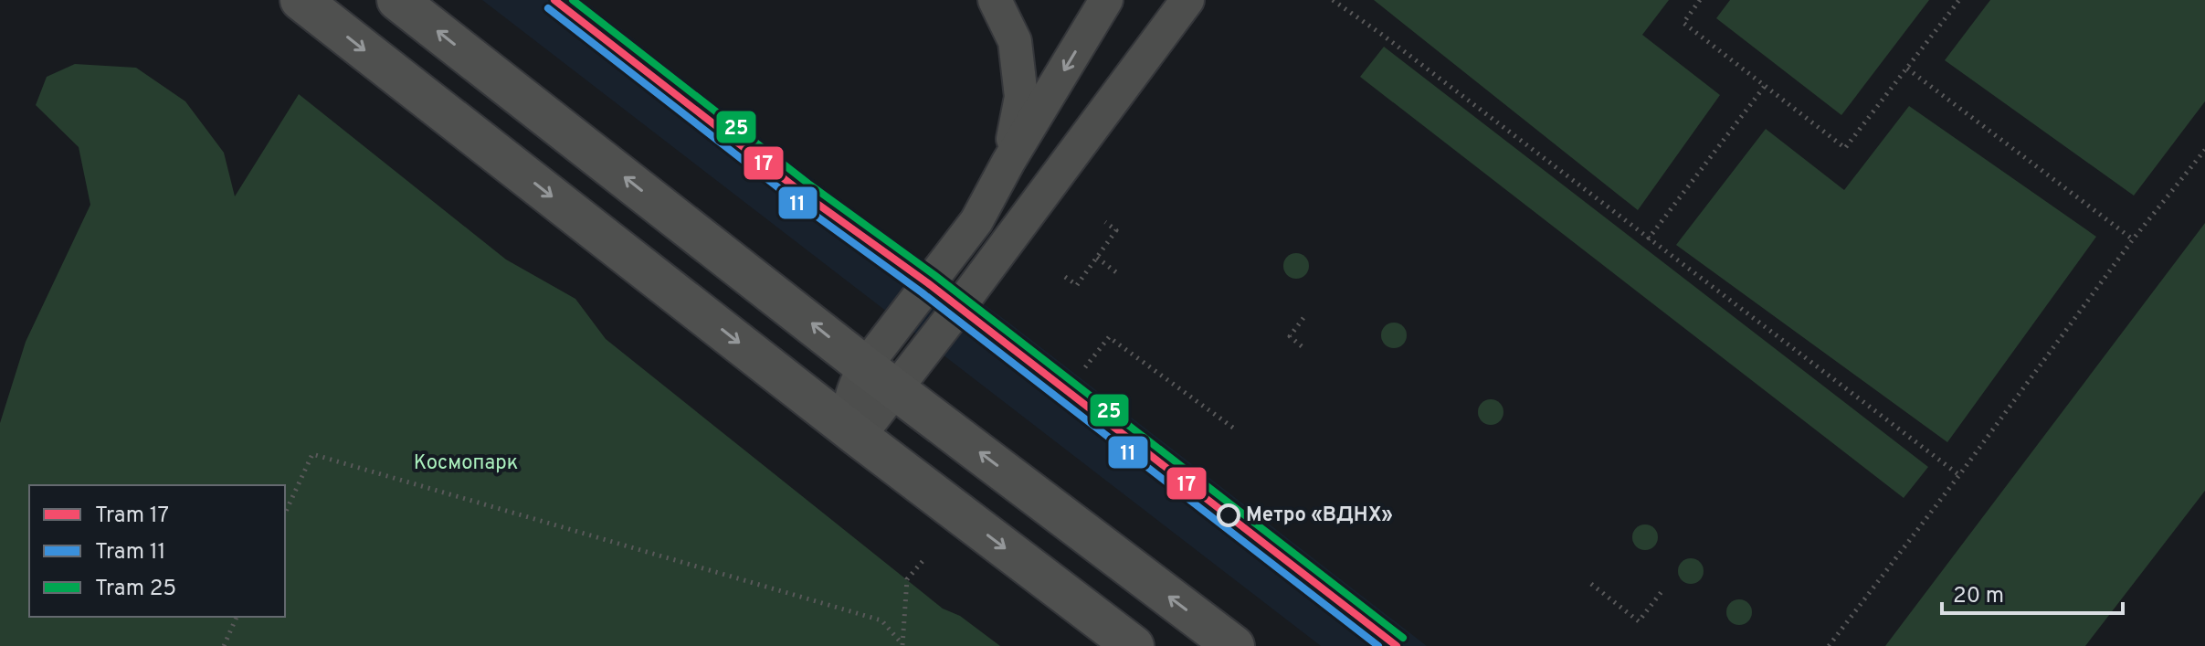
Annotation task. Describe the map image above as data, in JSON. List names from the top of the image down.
{
  "parks": ["Космопарк"],
  "places": ["Метро «ВДНХ»"],
  "lines": ["tram line 17", "tram line 25", "tram line 11"],
  "legend": ["Tram 17", "Tram 11", "Tram 25"],
  "scale_bar": "20 m"
}
